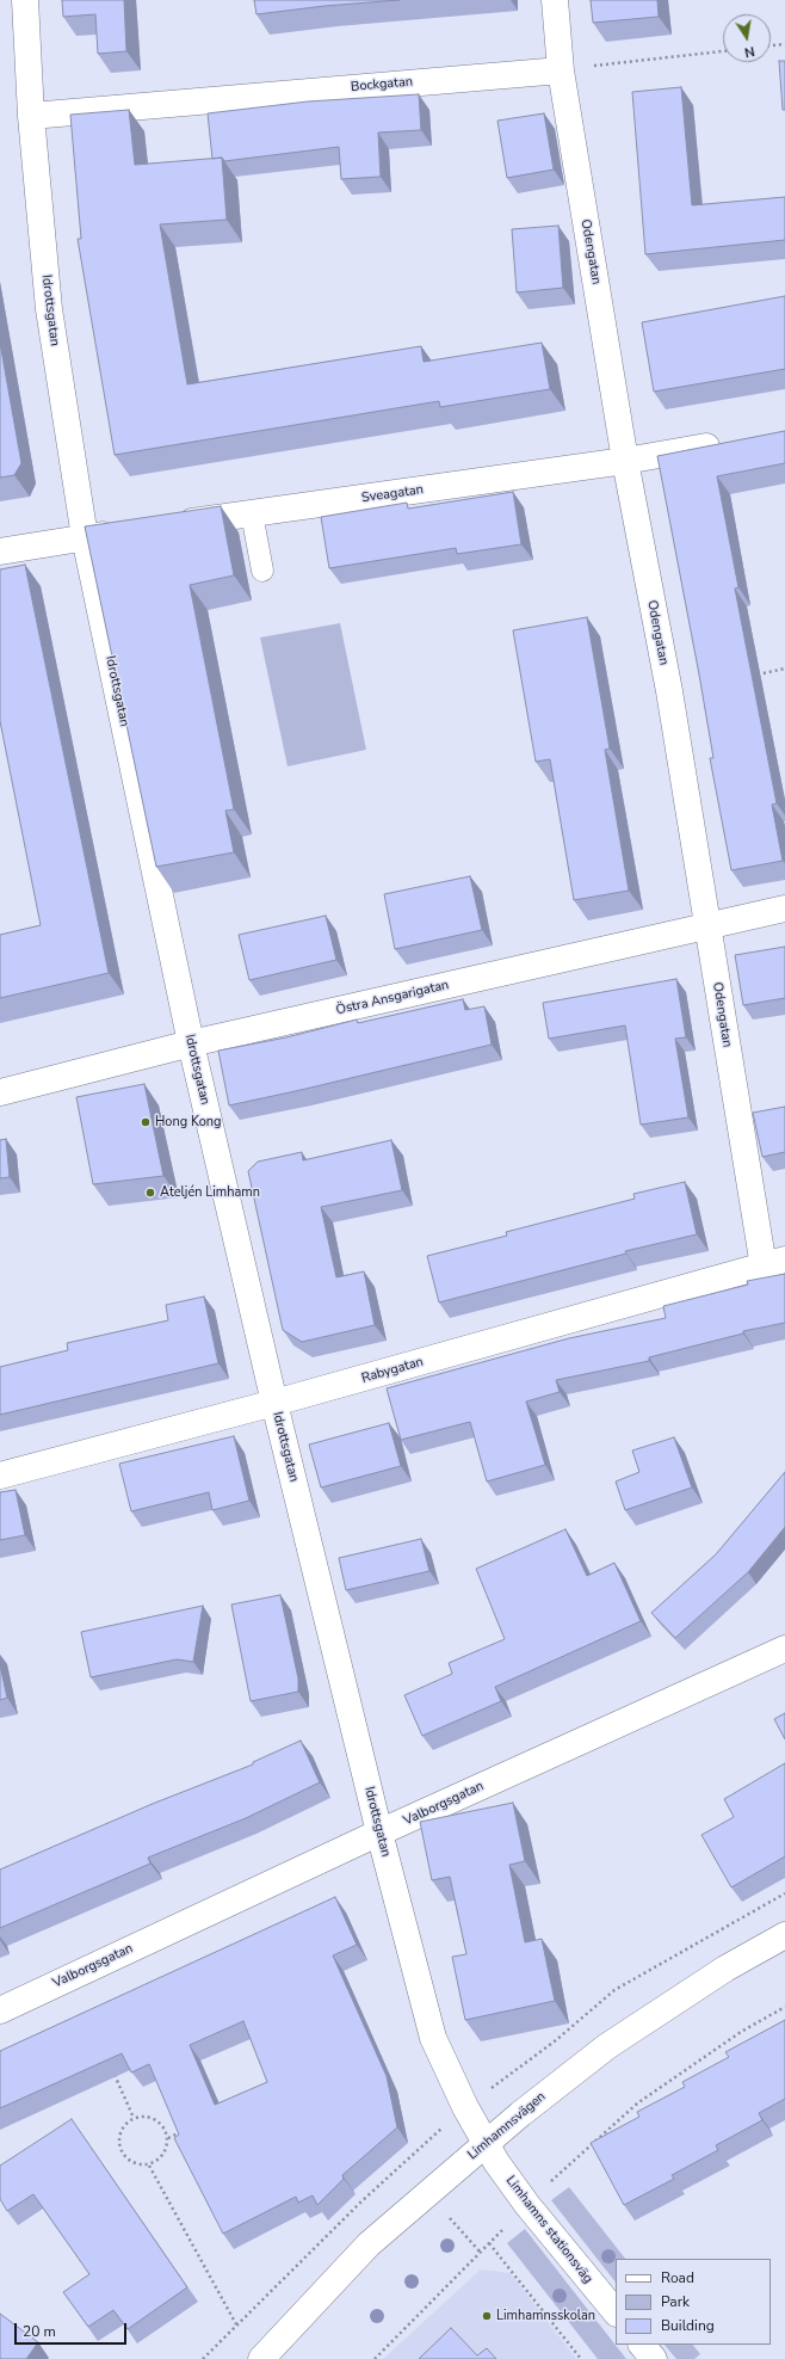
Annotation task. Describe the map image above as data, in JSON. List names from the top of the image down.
{
  "streets": {
    "street": [
      "Bockgatan",
      "Odengatan",
      "Idrottsgatan",
      "Sveagatan",
      "Östra Ansgarigatan",
      "Rabygatan",
      "Valborgsgatan",
      "Limhamnsvägen",
      "Limhamns stationsväg"
    ]
  },
  "crossings": [
    ["Bockgatan", "Odengatan"],
    ["Bockgatan", "Idrottsgatan"],
    ["Odengatan", "Sveagatan"],
    ["Odengatan", "Östra Ansgarigatan"],
    ["Odengatan", "Rabygatan"],
    ["Idrottsgatan", "Östra Ansgarigatan"],
    ["Idrottsgatan", "Rabygatan"],
    ["Idrottsgatan", "Valborgsgatan"],
    ["Idrottsgatan", "Limhamnsvägen"],
    ["Idrottsgatan", "Limhamns stationsväg"],
    ["Limhamnsvägen", "Limhamns stationsväg"]
  ],
  "places": ["Hong Kong", "Ateljén Limhamn", "Limhamnsskolan"],
  "legend": ["Road", "Park", "Building"],
  "scale_bar": "20 m",
  "north": "bottom"
}
